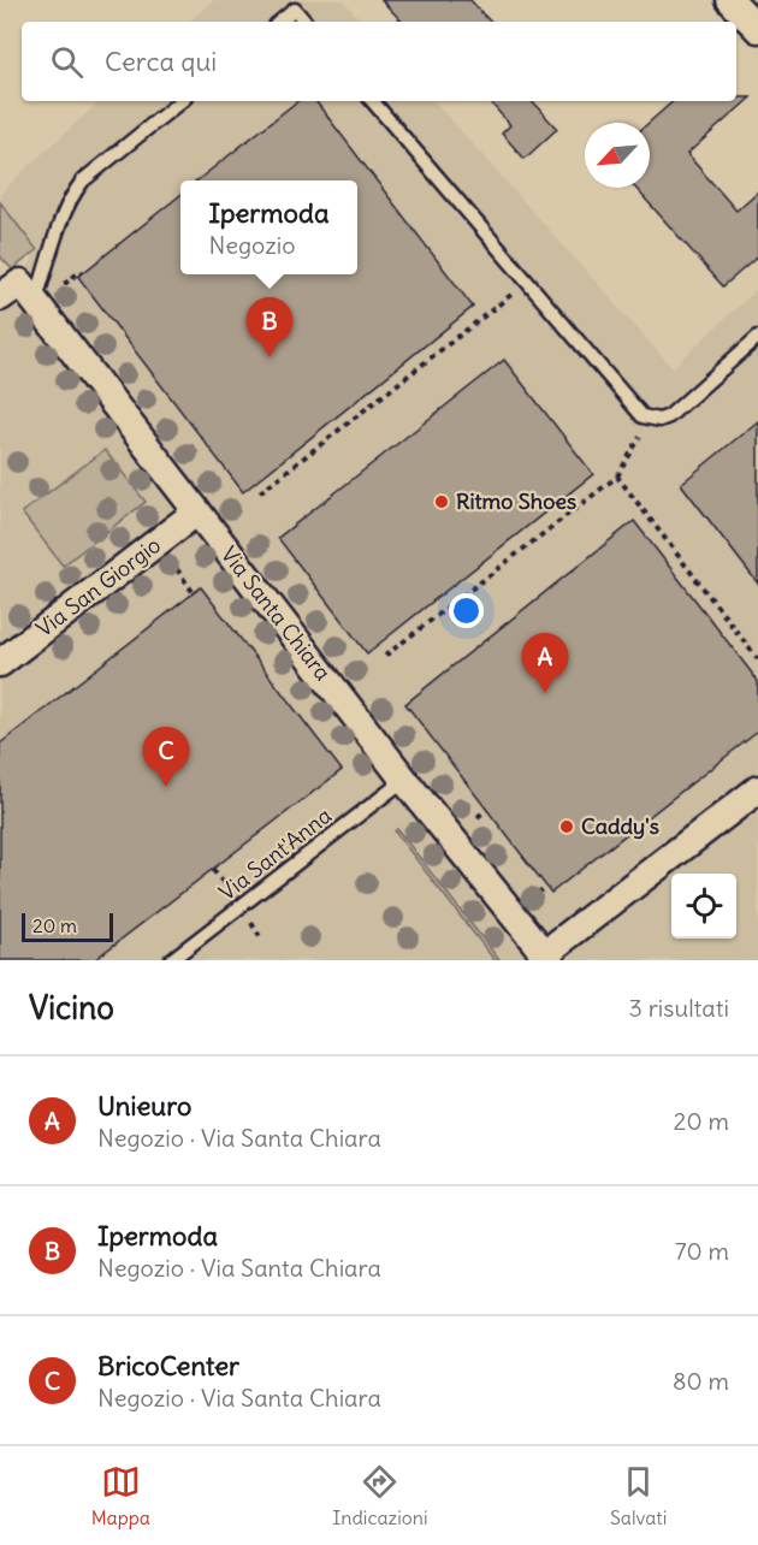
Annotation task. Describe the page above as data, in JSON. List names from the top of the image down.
{
  "streets": {
    "street": ["Via San Giorgio", "Via Santa Chiara"],
    "lane": ["Via Sant'Anna"]
  },
  "crossings": [
    ["Via San Giorgio", "Via Santa Chiara"],
    ["Via Santa Chiara", "Via Sant'Anna"]
  ],
  "places": ["Ritmo Shoes", "Caddy's"],
  "scale_bar": "20 m",
  "north": "bottom left",
  "page": {
    "search": "Cerca qui",
    "popup": ["Ipermoda", "Negozio"],
    "pins": ["B", "A", "C"],
    "scale": "20 m",
    "heading": ["Vicino", "3 risultati"],
    "list": [
      {
        "mark": "A",
        "name": "Unieuro",
        "note": "Negozio · Via Santa Chiara",
        "value": "20 m"
      },
      {
        "mark": "B",
        "name": "Ipermoda",
        "note": "Negozio · Via Santa Chiara",
        "value": "70 m"
      },
      {
        "mark": "C",
        "name": "BricoCenter",
        "note": "Negozio · Via Santa Chiara",
        "value": "80 m"
      }
    ],
    "nav": ["Mappa", "Indicazioni", "Salvati"]
  }
}
